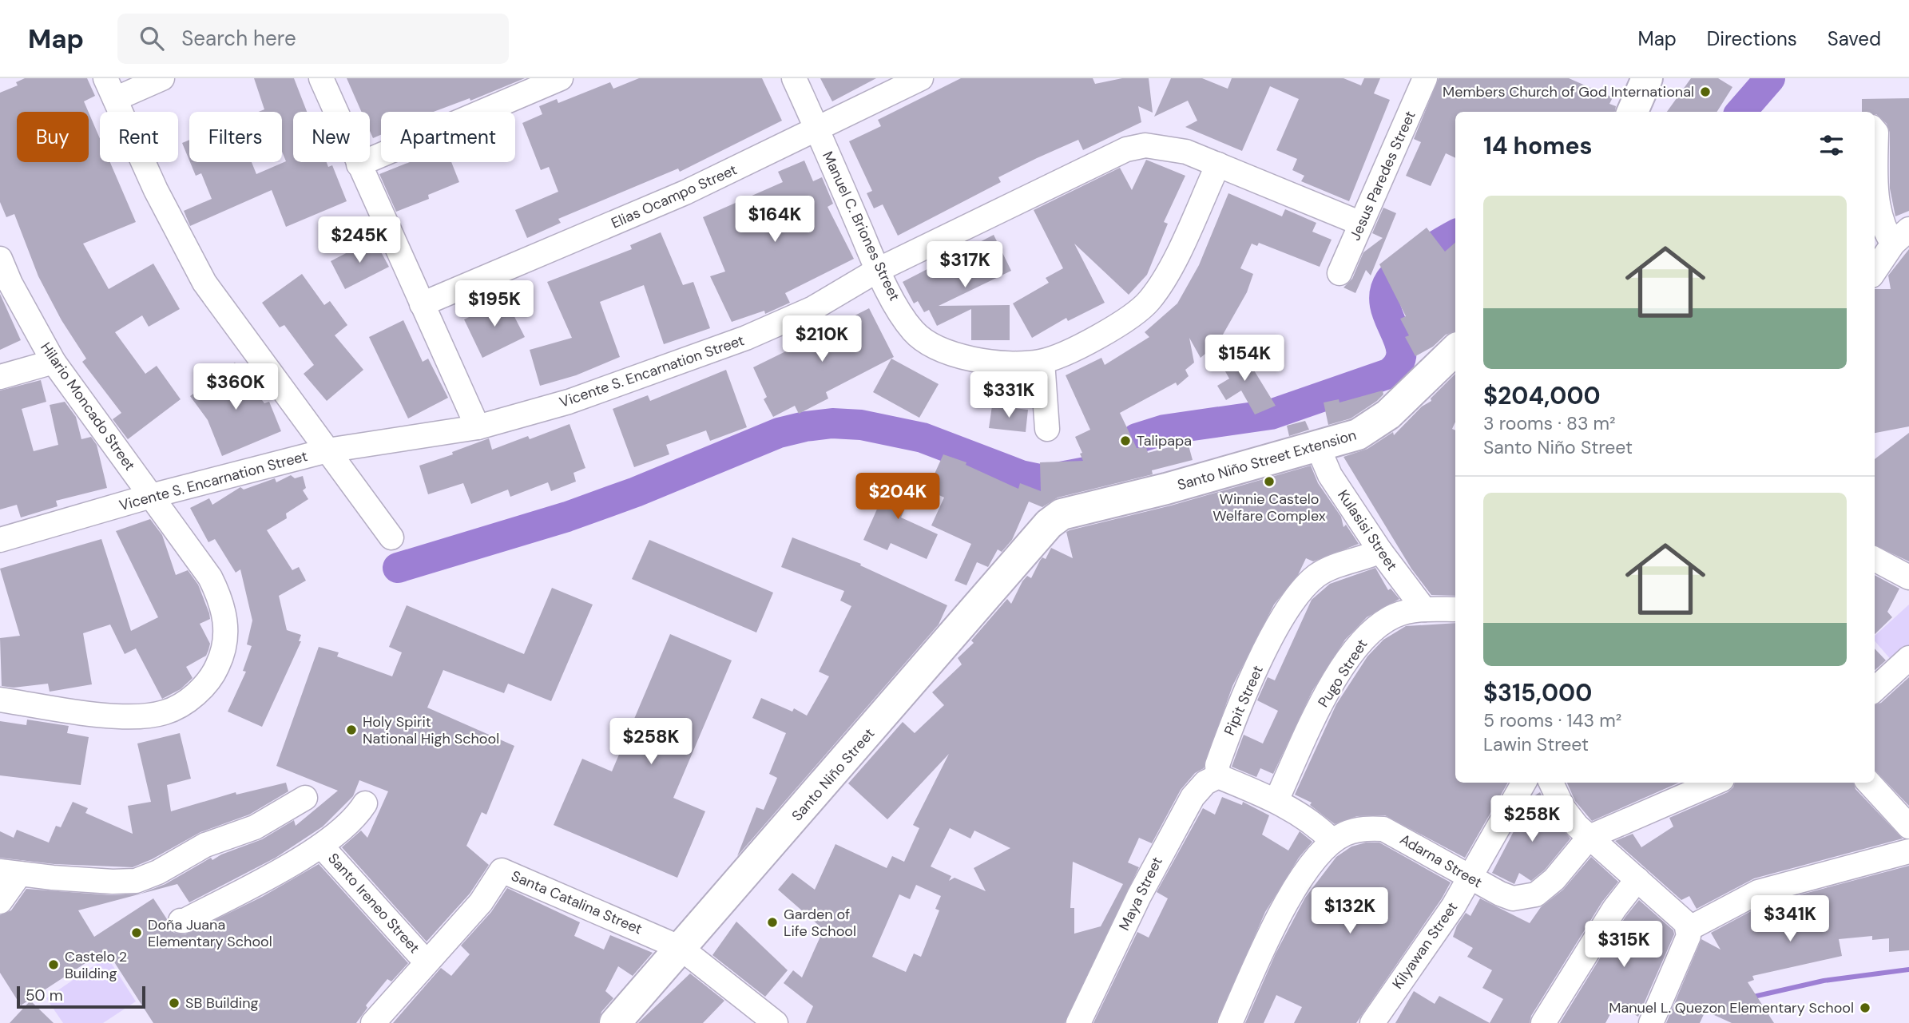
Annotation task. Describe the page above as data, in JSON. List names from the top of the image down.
{
  "streets": {
    "main road": ["Santo Niño Street Extension", "Santo Niño Street"],
    "street": [
      "Jesus Paredes Street",
      "Elias Ocampo Street",
      "Manuel C. Briones Street",
      "Vicente S. Encarnation Street",
      "Hilario Moncado Street",
      "Kulasisi Street",
      "Pugo Street",
      "Pipit Street",
      "Adarna Street",
      "Maya Street",
      "Santa Catalina Street",
      "Santo Ireneo Street",
      "Kilyawan Street"
    ]
  },
  "crossings": [
    ["Jesus Paredes Street", "Vicente S. Encarnation Street"],
    ["Elias Ocampo Street", "Manuel C. Briones Street"],
    ["Manuel C. Briones Street", "Vicente S. Encarnation Street"],
    ["Vicente S. Encarnation Street", "Hilario Moncado Street"],
    ["Santo Niño Street Extension", "Kulasisi Street"],
    ["Santo Niño Street Extension", "Santo Niño Street"],
    ["Kulasisi Street", "Pugo Street"],
    ["Kulasisi Street", "Pipit Street"],
    ["Pipit Street", "Maya Street"],
    ["Santo Niño Street", "Santa Catalina Street"],
    ["Adarna Street", "Kilyawan Street"],
    ["Santa Catalina Street", "Santo Ireneo Street"]
  ],
  "places": [
    "Members Church of God International",
    "Talipapa",
    "Winnie Castelo Welfare Complex",
    "Holy Spirit National High School",
    "Garden of Life School",
    "Doña Juana Elementary School",
    "Castelo 2 Building",
    "SB Building",
    "Manuel L. Quezon Elementary School"
  ],
  "scale_bar": "50 m",
  "page": {
    "header": "Map",
    "search": "Search here",
    "nav": ["Map", "Directions", "Saved"],
    "chip": [
      "Buy",
      "Rent",
      "Filters",
      "New",
      "Apartment"
    ],
    "heading": "14 homes",
    "list": [
      {
        "name": "$204,000",
        "note": "3 rooms · 83 m² · Santo Niño Street"
      },
      {
        "name": "$315,000",
        "note": "5 rooms · 143 m² · Lawin Street"
      }
    ],
    "price": [
      "$164K",
      "$245K",
      "$317K",
      "$195K",
      "$210K",
      "$154K",
      "$360K",
      "$331K",
      "$204K",
      "$258K",
      "$258K",
      "$132K",
      "$341K",
      "$315K"
    ],
    "scale": "50 m"
  }
}
